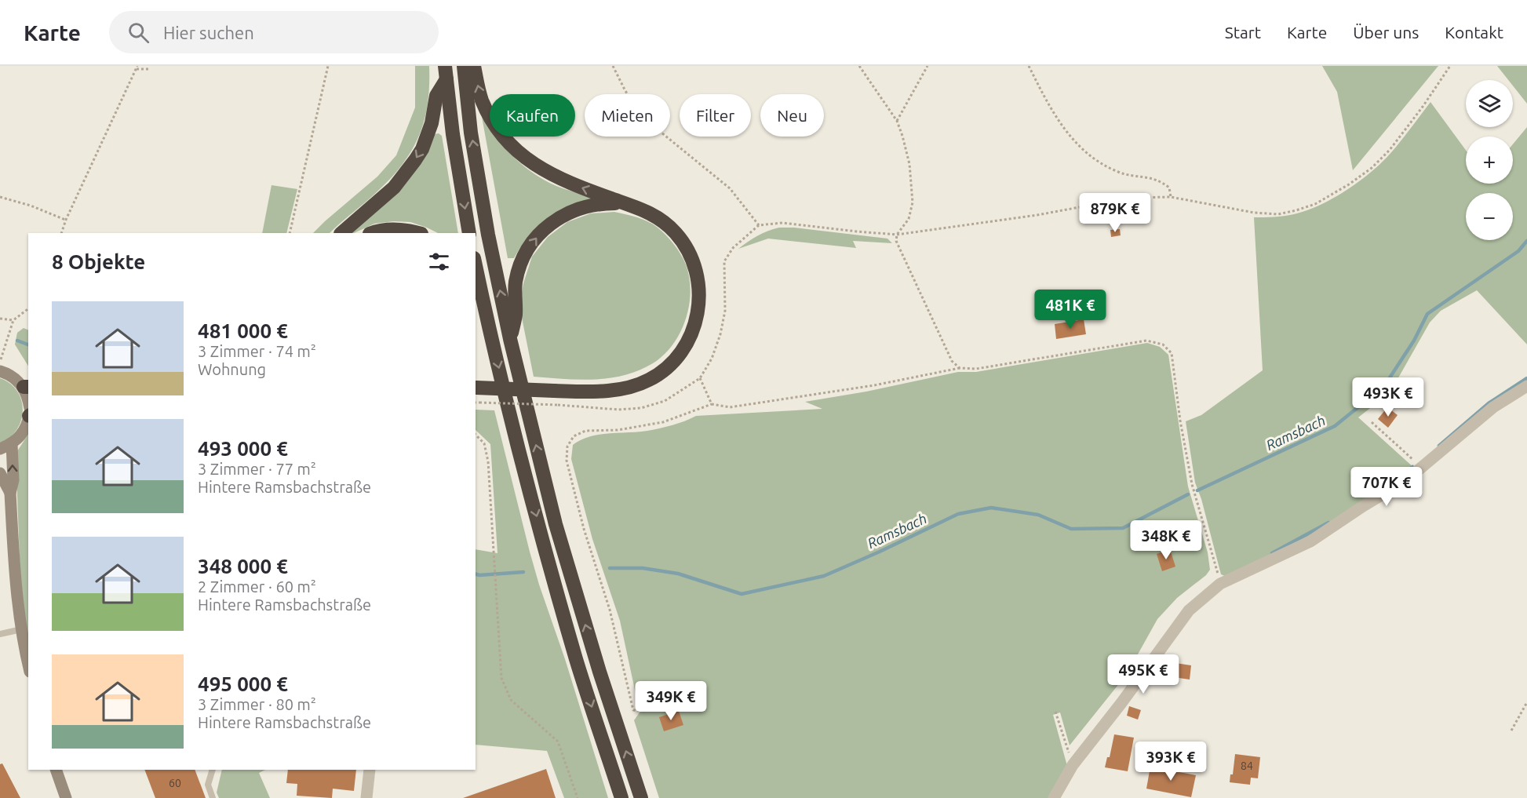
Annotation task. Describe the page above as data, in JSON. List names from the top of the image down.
{
  "water": ["Ramsbach"],
  "house_numbers": ["84", "60"],
  "page": {
    "header": "Karte",
    "search": "Hier suchen",
    "nav": [
      "Start",
      "Karte",
      "Über uns",
      "Kontakt"
    ],
    "map_buttons": ["+", "−"],
    "chip": [
      "Kaufen",
      "Mieten",
      "Filter",
      "Neu"
    ],
    "price": [
      "879K €",
      "481K €",
      "493K €",
      "707K €",
      "348K €",
      "495K €",
      "349K €",
      "393K €"
    ],
    "heading": "8 Objekte",
    "list": [
      {
        "name": "481 000 €",
        "note": "3 Zimmer · 74 m² · Wohnung"
      },
      {
        "name": "493 000 €",
        "note": "3 Zimmer · 77 m² · Hintere Ramsbachstraße"
      },
      {
        "name": "348 000 €",
        "note": "2 Zimmer · 60 m² · Hintere Ramsbachstraße"
      },
      {
        "name": "495 000 €",
        "note": "3 Zimmer · 80 m² · Hintere Ramsbachstraße"
      }
    ]
  }
}
